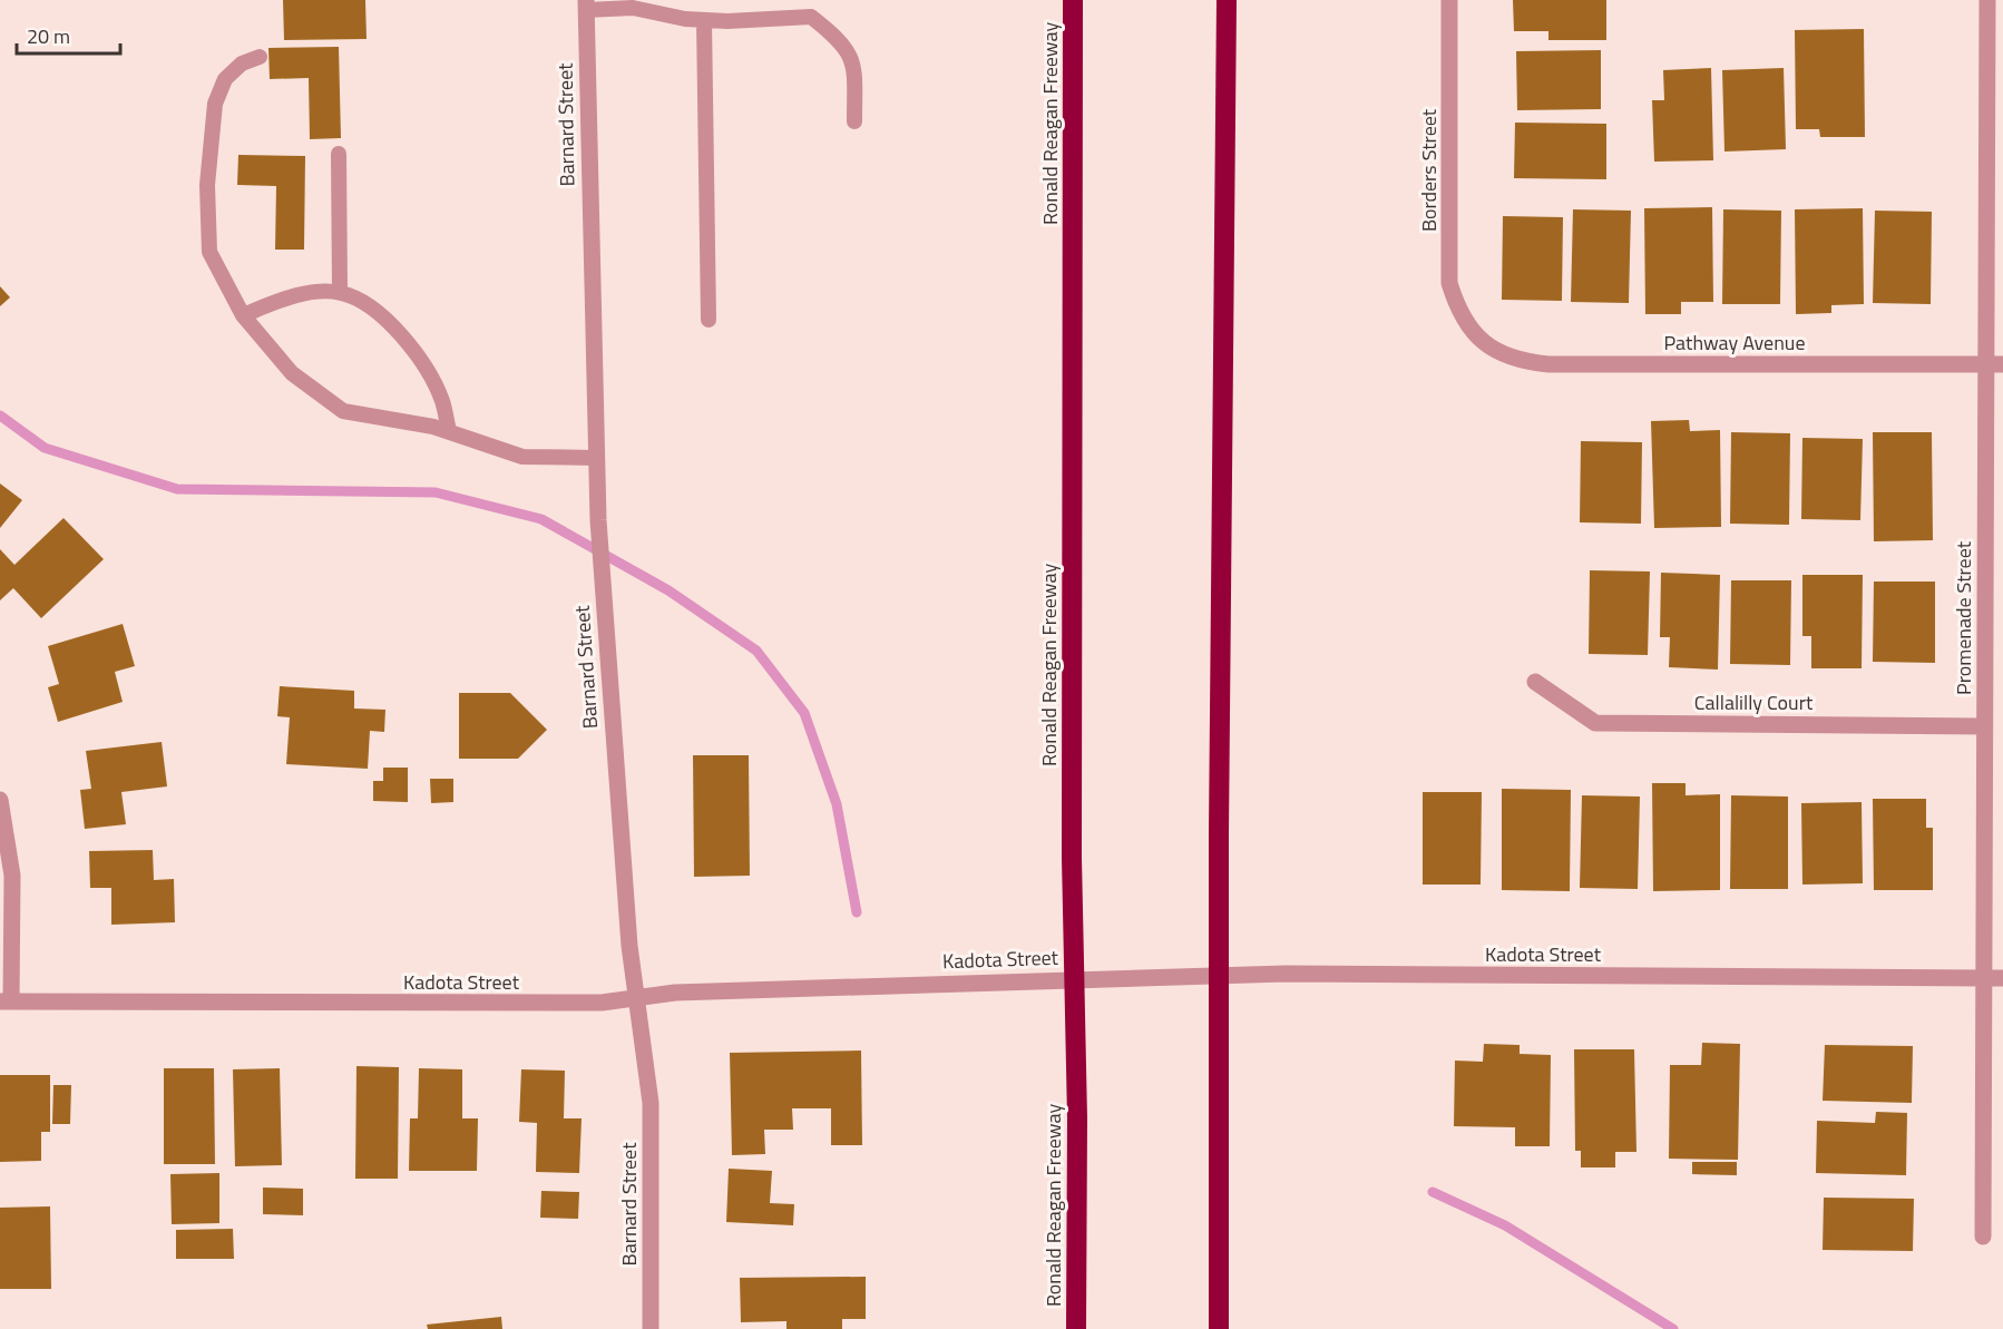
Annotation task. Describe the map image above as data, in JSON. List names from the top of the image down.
{
  "streets": {
    "highway": ["Ronald Reagan Freeway"],
    "street": [
      "Barnard Street",
      "Borders Street",
      "Pathway Avenue",
      "Promenade Street",
      "Callalilly Court",
      "Kadota Street"
    ]
  },
  "crossings": [
    ["Barnard Street", "Kadota Street"],
    ["Borders Street", "Pathway Avenue"],
    ["Pathway Avenue", "Promenade Street"],
    ["Promenade Street", "Callalilly Court"],
    ["Promenade Street", "Kadota Street"]
  ],
  "scale_bar": "20 m"
}
